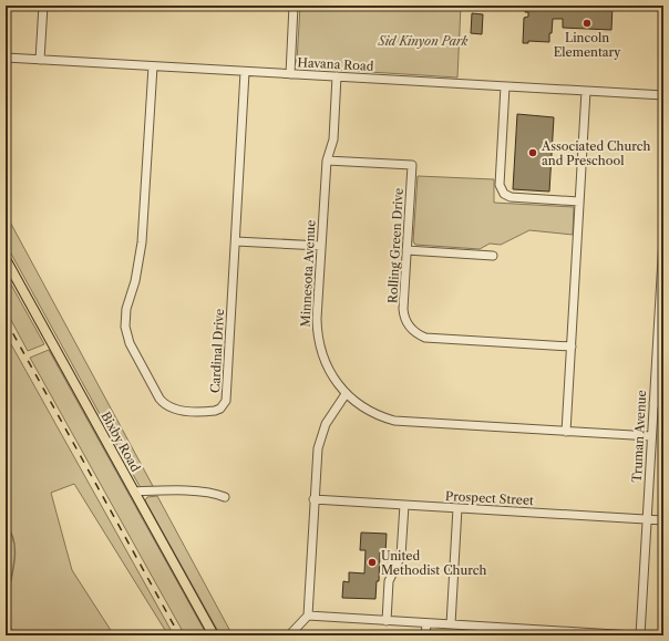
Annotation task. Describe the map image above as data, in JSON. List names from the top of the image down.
{
  "streets": {
    "main road": ["Bixby Road"],
    "street": [
      "Havana Road",
      "Rolling Green Drive",
      "Minnesota Avenue",
      "Cardinal Drive",
      "Truman Avenue",
      "Prospect Street"
    ]
  },
  "crossings": [
    ["Havana Road", "Minnesota Avenue"],
    ["Havana Road", "Cardinal Drive"],
    ["Rolling Green Drive", "Minnesota Avenue"],
    ["Minnesota Avenue", "Truman Avenue"],
    ["Truman Avenue", "Prospect Street"]
  ],
  "parks": ["Sid Kinyon Park"],
  "places": ["Lincoln Elementary", "Associated Church and Preschool", "United Methodist Church"]
}
